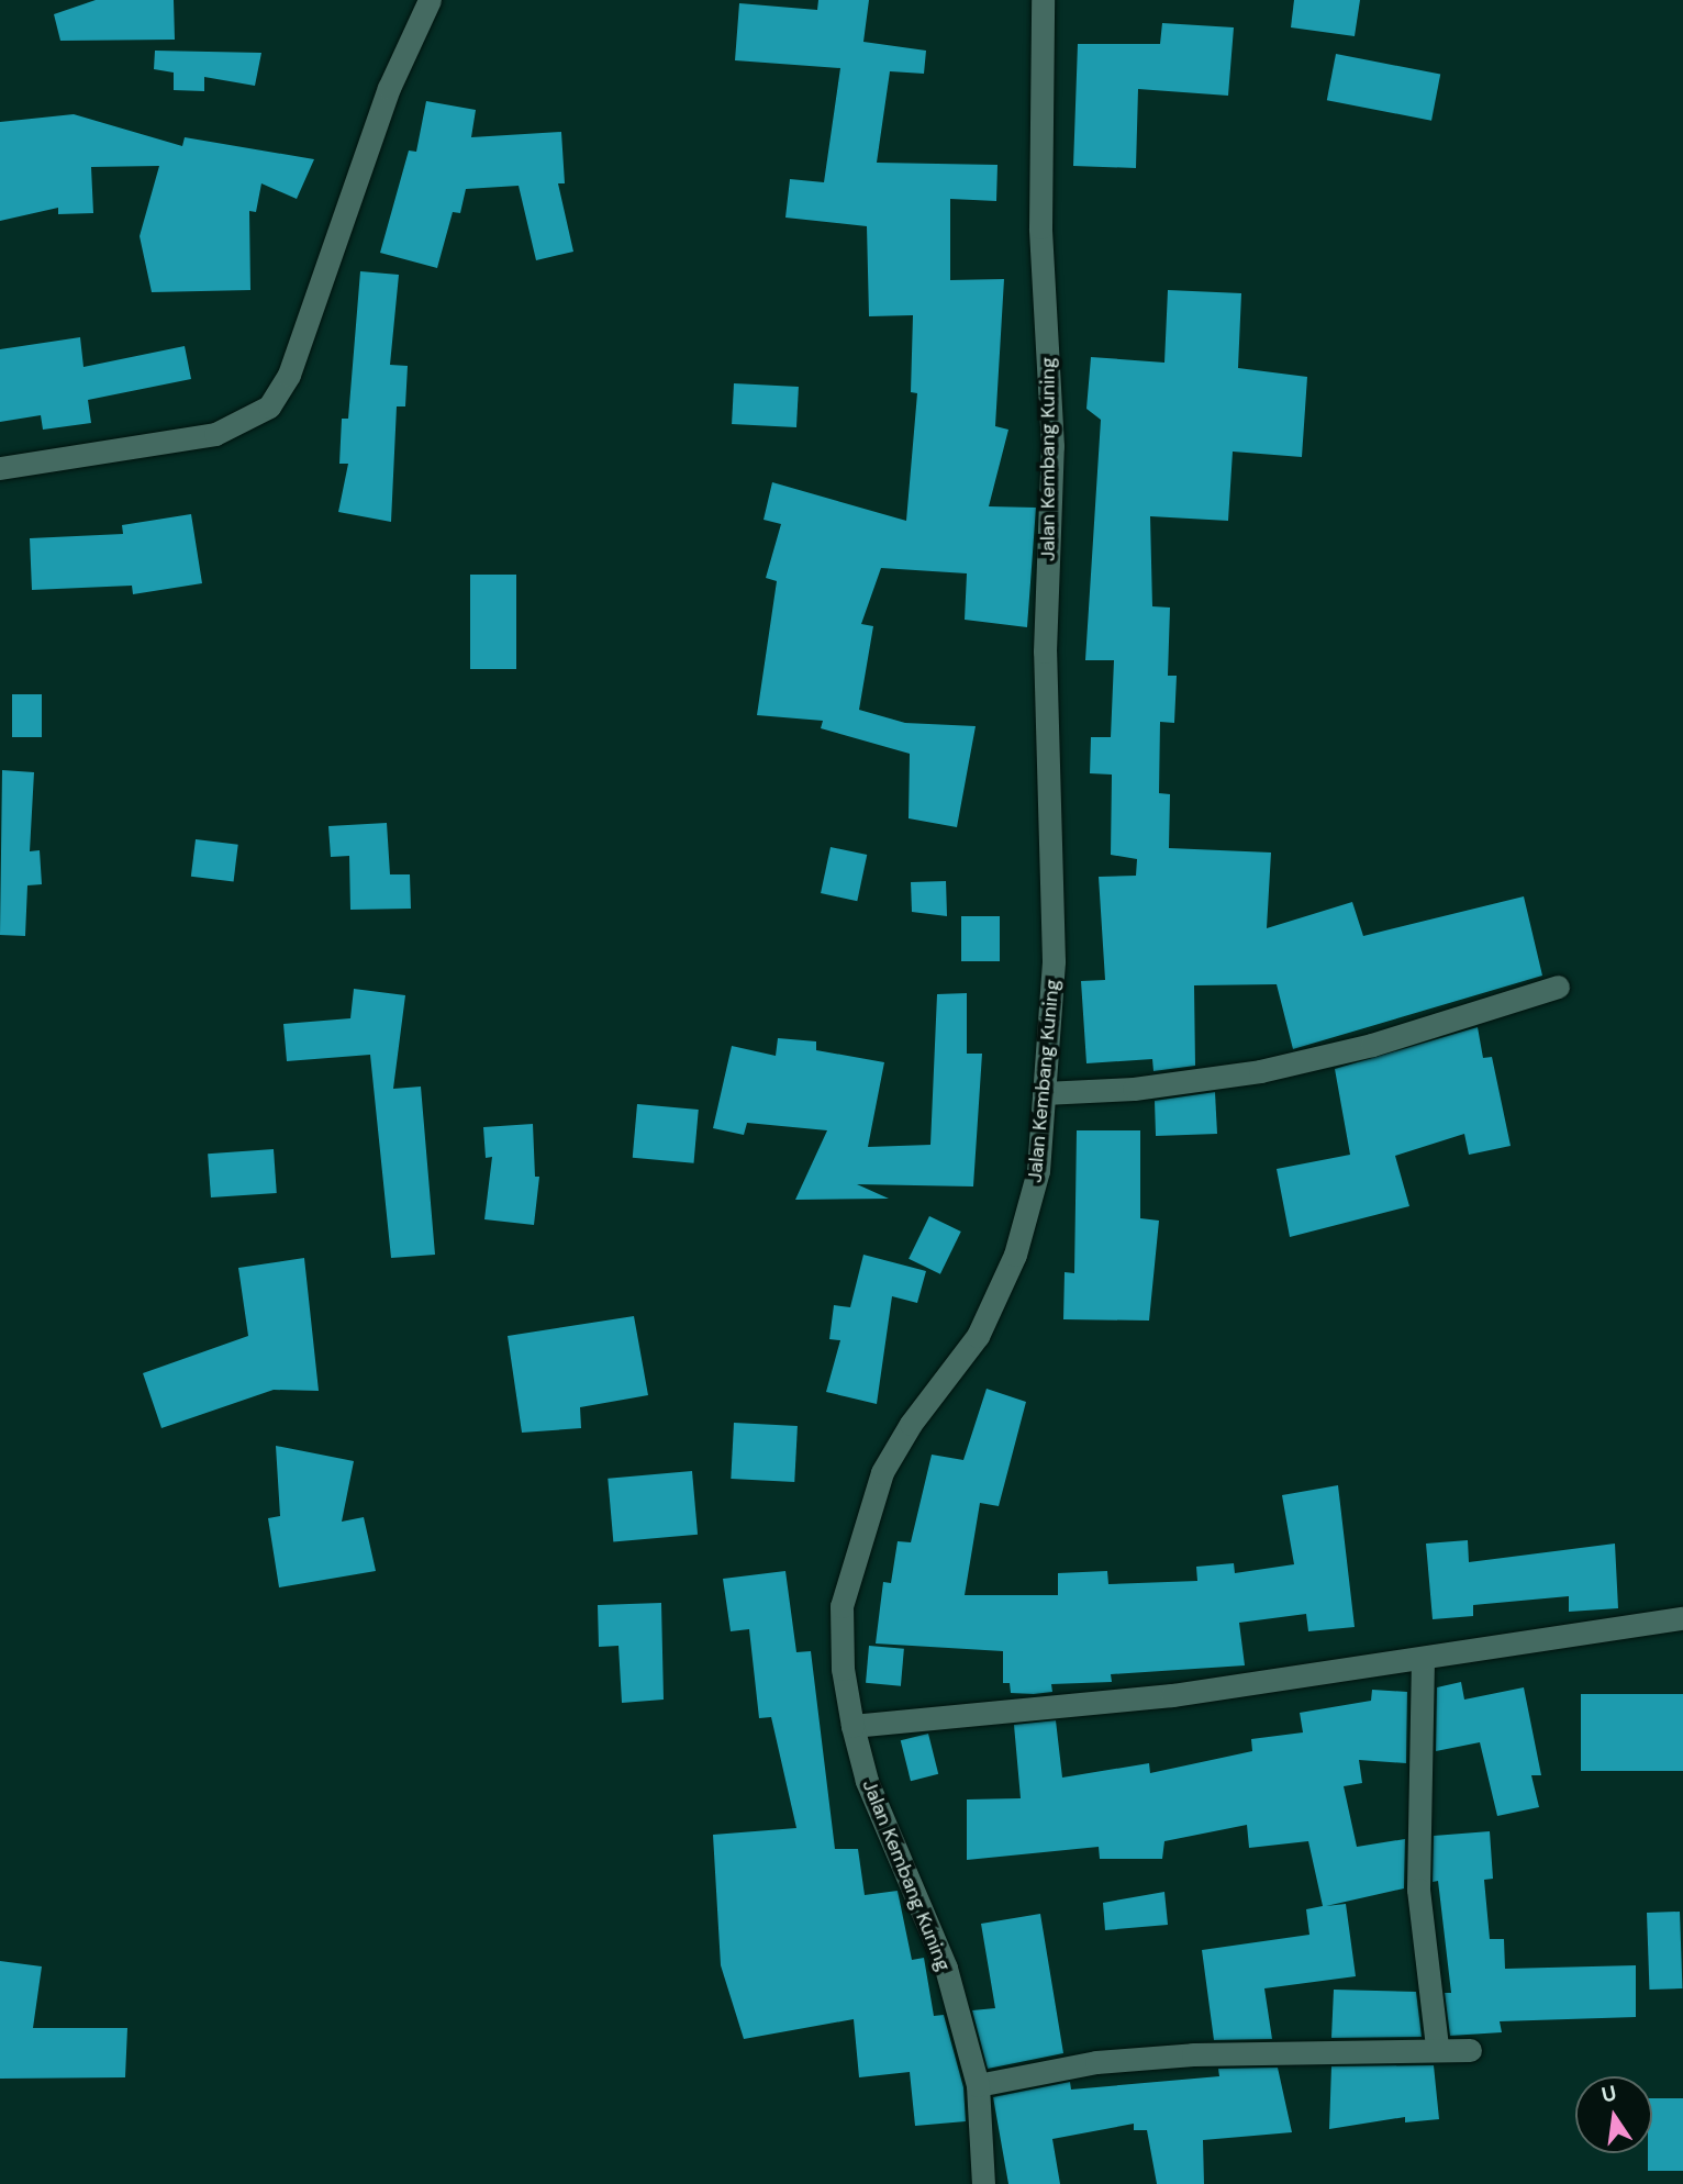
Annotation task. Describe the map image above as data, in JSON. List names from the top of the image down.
{
  "streets": {
    "street": ["Jalan Kembang Kuning"]
  },
  "north": "top"
}
